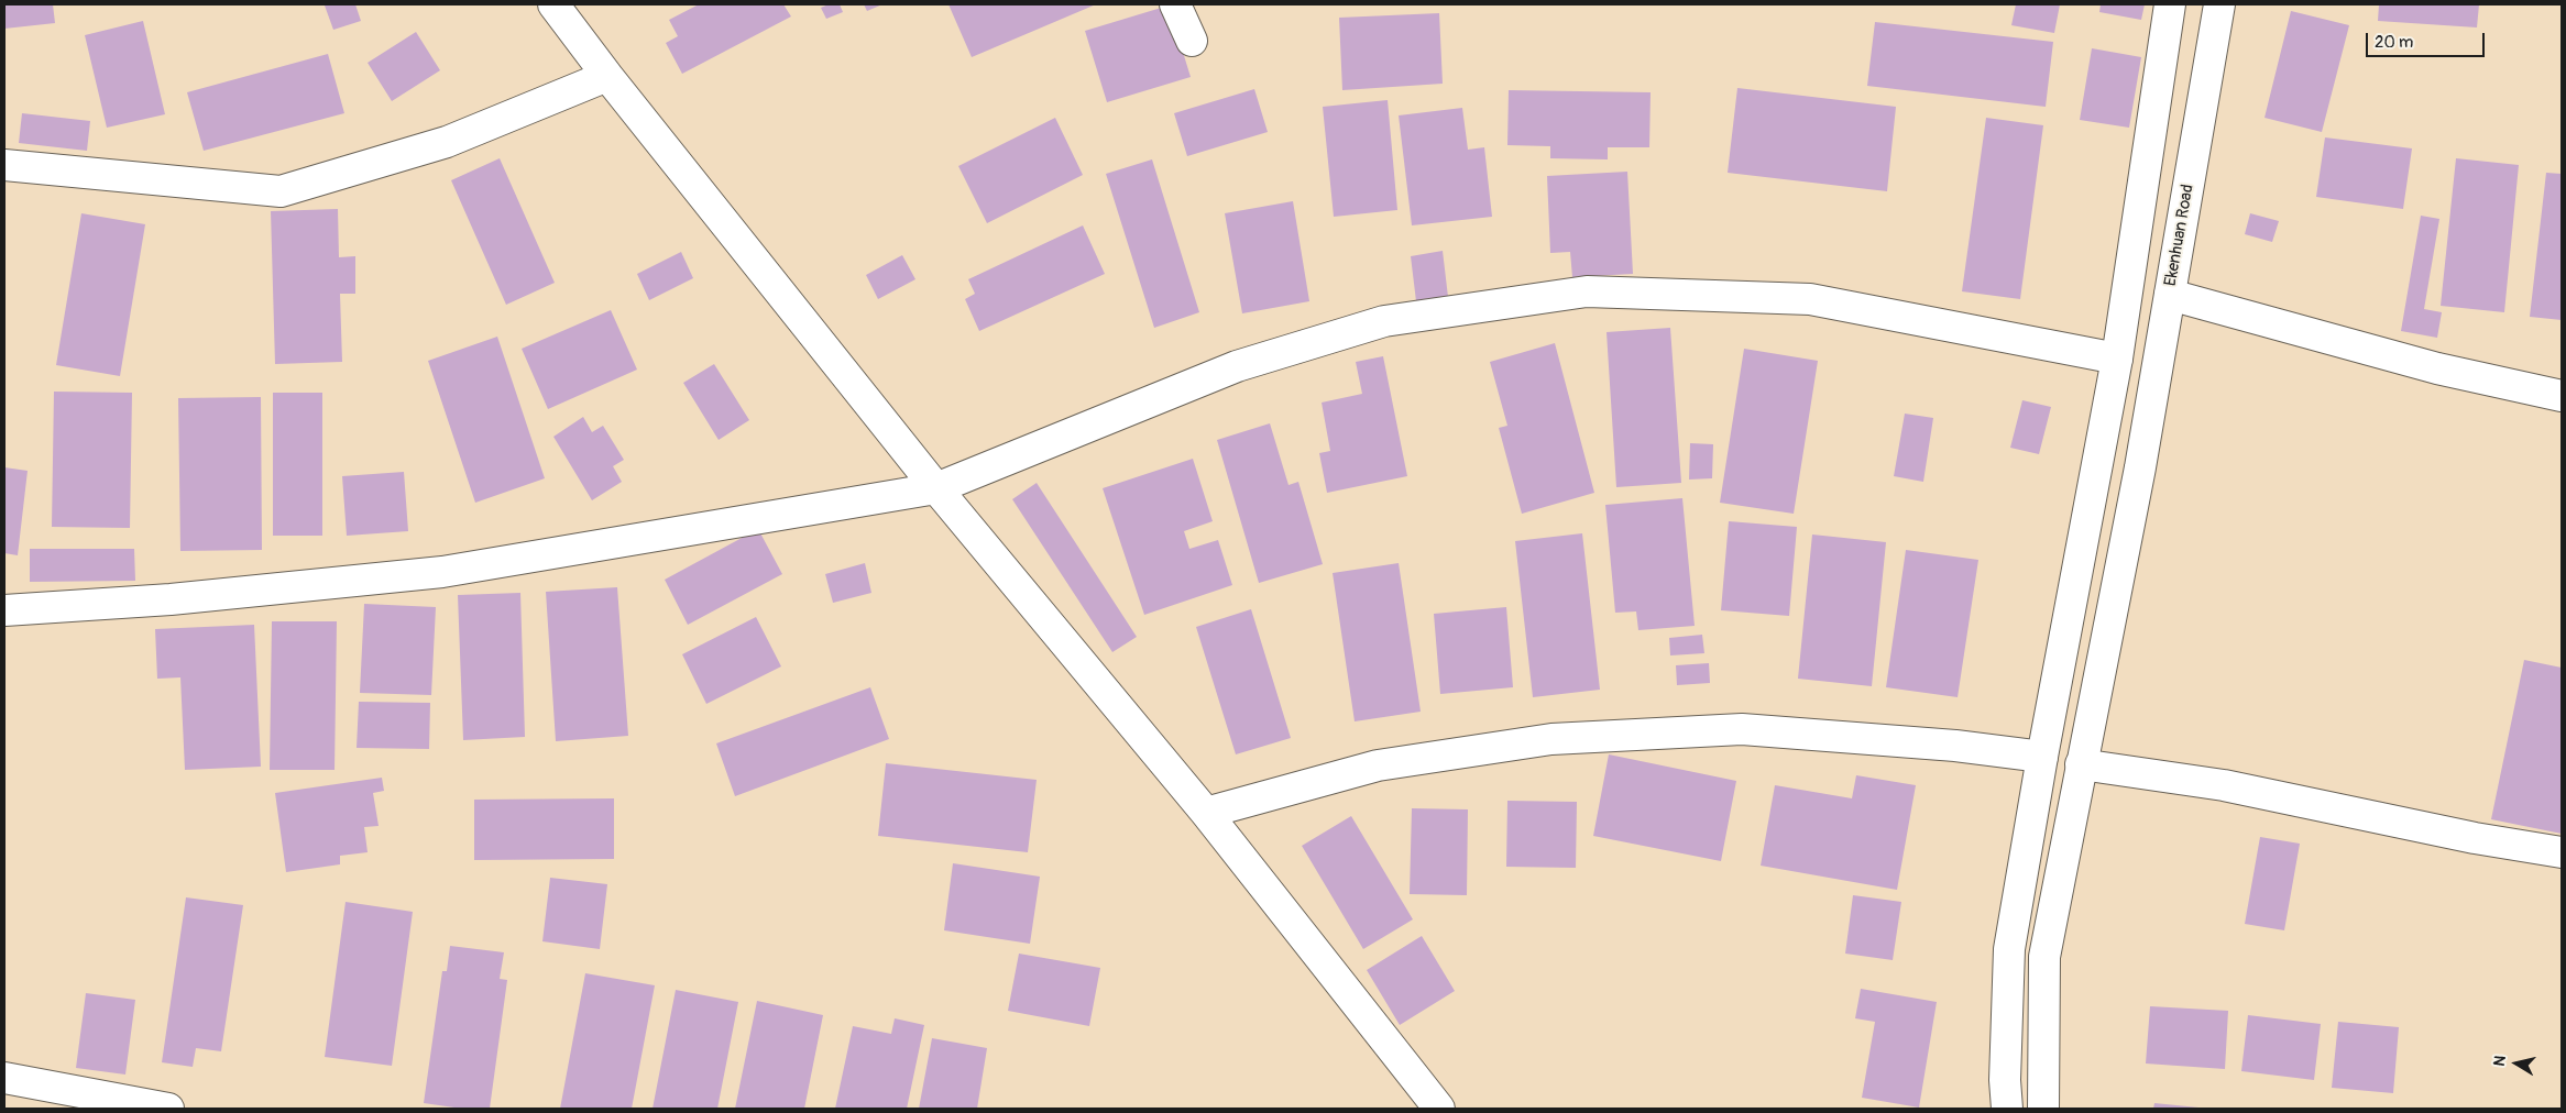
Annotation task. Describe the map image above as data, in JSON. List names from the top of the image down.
{
  "streets": {
    "street": ["Ekenhuan Road"]
  },
  "scale_bar": "20 m",
  "north": "left"
}
